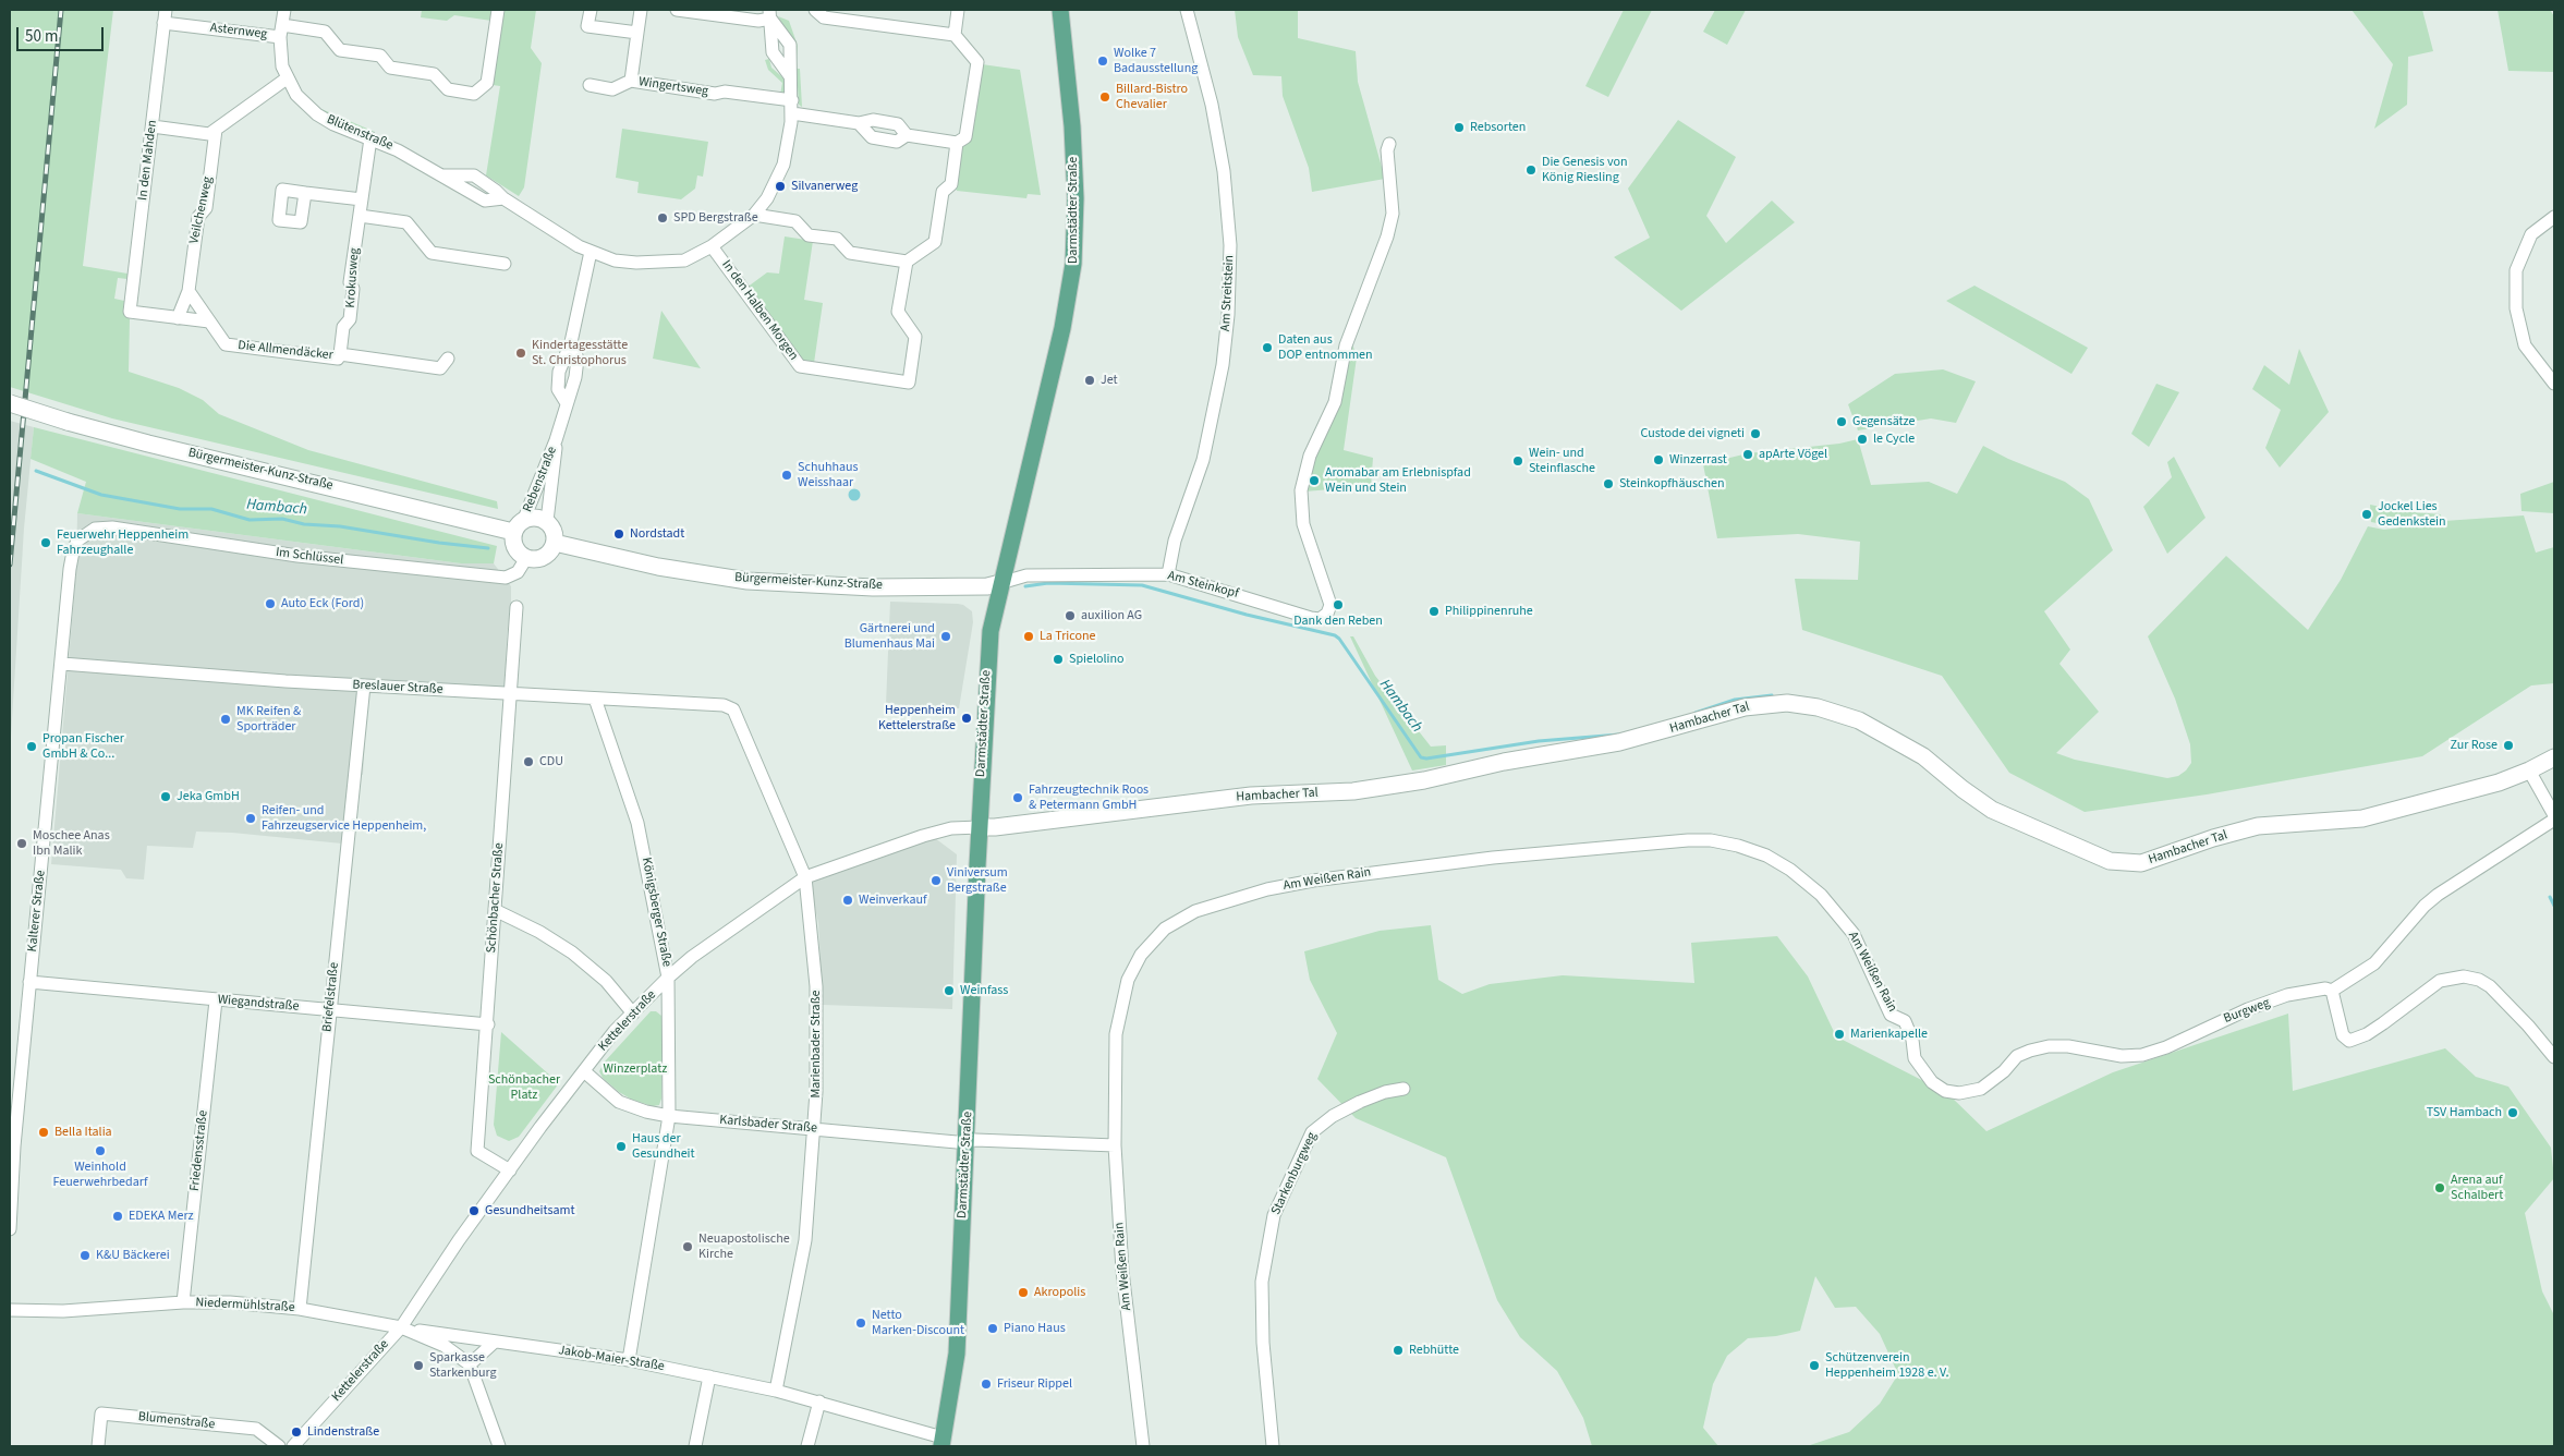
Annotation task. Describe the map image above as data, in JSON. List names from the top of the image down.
{
  "streets": {
    "main road": ["Darmstädter Straße"],
    "street": [
      "Asternweg",
      "Wingertsweg",
      "Blütenstraße",
      "In den Mahden",
      "Veilchenweg",
      "Krokusweg",
      "Am Streitstein",
      "In den Halben Morgen",
      "Die Allmendäcker",
      "Bürgermeister-Kunz-Straße",
      "Rebenstraße",
      "Im Schlüssel",
      "Am Steinkopf",
      "Breslauer Straße",
      "Hambacher Tal",
      "Am Weißen Rain",
      "Schönbacher Straße",
      "Kalterer Straße",
      "Königsberger Straße",
      "Briefelstraße",
      "Wiegandstraße",
      "Burgweg",
      "Kettelerstraße",
      "Marienbader Straße",
      "Karlsbader Straße",
      "Friedensstraße",
      "Starkenburgweg",
      "Niedermühlstraße",
      "Jakob-Maier-Straße",
      "Blumenstraße"
    ]
  },
  "crossings": [
    ["Asternweg", "Blütenstraße"],
    ["Asternweg", "In den Mahden"],
    ["Blütenstraße", "Krokusweg"],
    ["Blütenstraße", "Rebenstraße"],
    ["In den Mahden", "Veilchenweg"],
    ["Darmstädter Straße", "Bürgermeister-Kunz-Straße"],
    ["Darmstädter Straße", "Am Steinkopf"],
    ["Darmstädter Straße", "Hambacher Tal"],
    ["Darmstädter Straße", "Kettelerstraße"],
    ["Darmstädter Straße", "Karlsbader Straße"],
    ["Darmstädter Straße", "Jakob-Maier-Straße"],
    ["Krokusweg", "Die Allmendäcker"],
    ["Am Streitstein", "Am Steinkopf"],
    ["Bürgermeister-Kunz-Straße", "Rebenstraße"],
    ["Bürgermeister-Kunz-Straße", "Im Schlüssel"],
    ["Bürgermeister-Kunz-Straße", "Am Steinkopf"],
    ["Rebenstraße", "Im Schlüssel"],
    ["Im Schlüssel", "Kalterer Straße"],
    ["Breslauer Straße", "Schönbacher Straße"],
    ["Breslauer Straße", "Kalterer Straße"],
    ["Breslauer Straße", "Königsberger Straße"],
    ["Breslauer Straße", "Briefelstraße"],
    ["Breslauer Straße", "Marienbader Straße"],
    ["Hambacher Tal", "Kettelerstraße"],
    ["Am Weißen Rain", "Burgweg"],
    ["Am Weißen Rain", "Karlsbader Straße"],
    ["Schönbacher Straße", "Wiegandstraße"],
    ["Schönbacher Straße", "Kettelerstraße"],
    ["Kalterer Straße", "Wiegandstraße"],
    ["Königsberger Straße", "Kettelerstraße"],
    ["Königsberger Straße", "Karlsbader Straße"],
    ["Königsberger Straße", "Jakob-Maier-Straße"],
    ["Briefelstraße", "Wiegandstraße"],
    ["Briefelstraße", "Niedermühlstraße"],
    ["Wiegandstraße", "Friedensstraße"],
    ["Kettelerstraße", "Marienbader Straße"],
    ["Kettelerstraße", "Karlsbader Straße"],
    ["Kettelerstraße", "Niedermühlstraße"],
    ["Kettelerstraße", "Jakob-Maier-Straße"],
    ["Marienbader Straße", "Karlsbader Straße"],
    ["Marienbader Straße", "Jakob-Maier-Straße"],
    ["Friedensstraße", "Niedermühlstraße"],
    ["Niedermühlstraße", "Jakob-Maier-Straße"]
  ],
  "water": ["Hambach"],
  "parks": ["Winzerplatz", "Schönbacher Platz"],
  "places": [
    "Wolke 7 Badausstellung",
    "Billard-Bistro Chevalier",
    "Rebsorten",
    "Die Genesis von König Riesling",
    "Silvanerweg",
    "SPD Bergstraße",
    "Daten aus DOP entnommen",
    "Kindertagesstätte St. Christophorus",
    "Jet",
    "Gegensätze",
    "Custode dei vigneti",
    "le Cycle",
    "apArte Vögel",
    "Winzerrast",
    "Wein- und Steinflasche",
    "Schuhhaus Weisshaar",
    "Aromabar am Erlebnispfad Wein und Stein",
    "Steinkopfhäuschen",
    "Jockel Lies Gedenkstein",
    "Nordstadt",
    "Feuerwehr Heppenheim Fahrzeughalle",
    "Auto Eck (Ford)",
    "Dank den Reben",
    "Philippinenruhe",
    "auxilion AG",
    "Gärtnerei und Blumenhaus Mai",
    "La Tricone",
    "Spielolino",
    "Heppenheim Kettelerstraße",
    "MK Reifen & Sporträder",
    "Zur Rose",
    "Propan Fischer GmbH & Co...",
    "CDU",
    "Jeka GmbH",
    "Fahrzeugtechnik Roos & Petermann GmbH",
    "Reifen- und Fahrzeugservice Heppenheim,",
    "Moschee Anas Ibn Malik",
    "Viniversum Bergstraße",
    "Weinverkauf",
    "Weinfass",
    "Marienkapelle",
    "TSV Hambach",
    "Bella Italia",
    "Haus der Gesundheit",
    "Weinhold Feuerwehrbedarf",
    "Arena auf Schalbert",
    "Gesundheitsamt",
    "EDEKA Merz",
    "Neuapostolische Kirche",
    "K&U Bäckerei",
    "Akropolis",
    "Netto Marken-Discount",
    "Piano Haus",
    "Rebhütte",
    "Sparkasse Starkenburg",
    "Schützenverein Heppenheim 1928 e. V.",
    "Friseur Rippel",
    "Lindenstraße"
  ],
  "scale_bar": "50 m"
}
